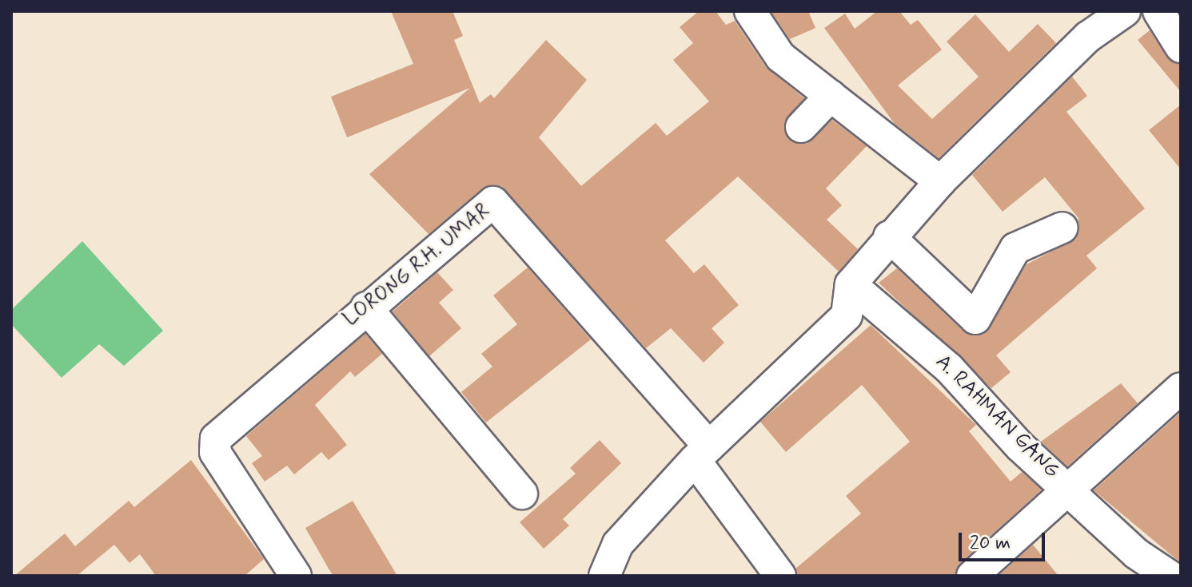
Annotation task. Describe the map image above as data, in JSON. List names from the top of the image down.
{
  "streets": {
    "street": ["LORONG R.H. UMAR", "A. RAHMAN GANG"]
  },
  "scale_bar": "20 m"
}
